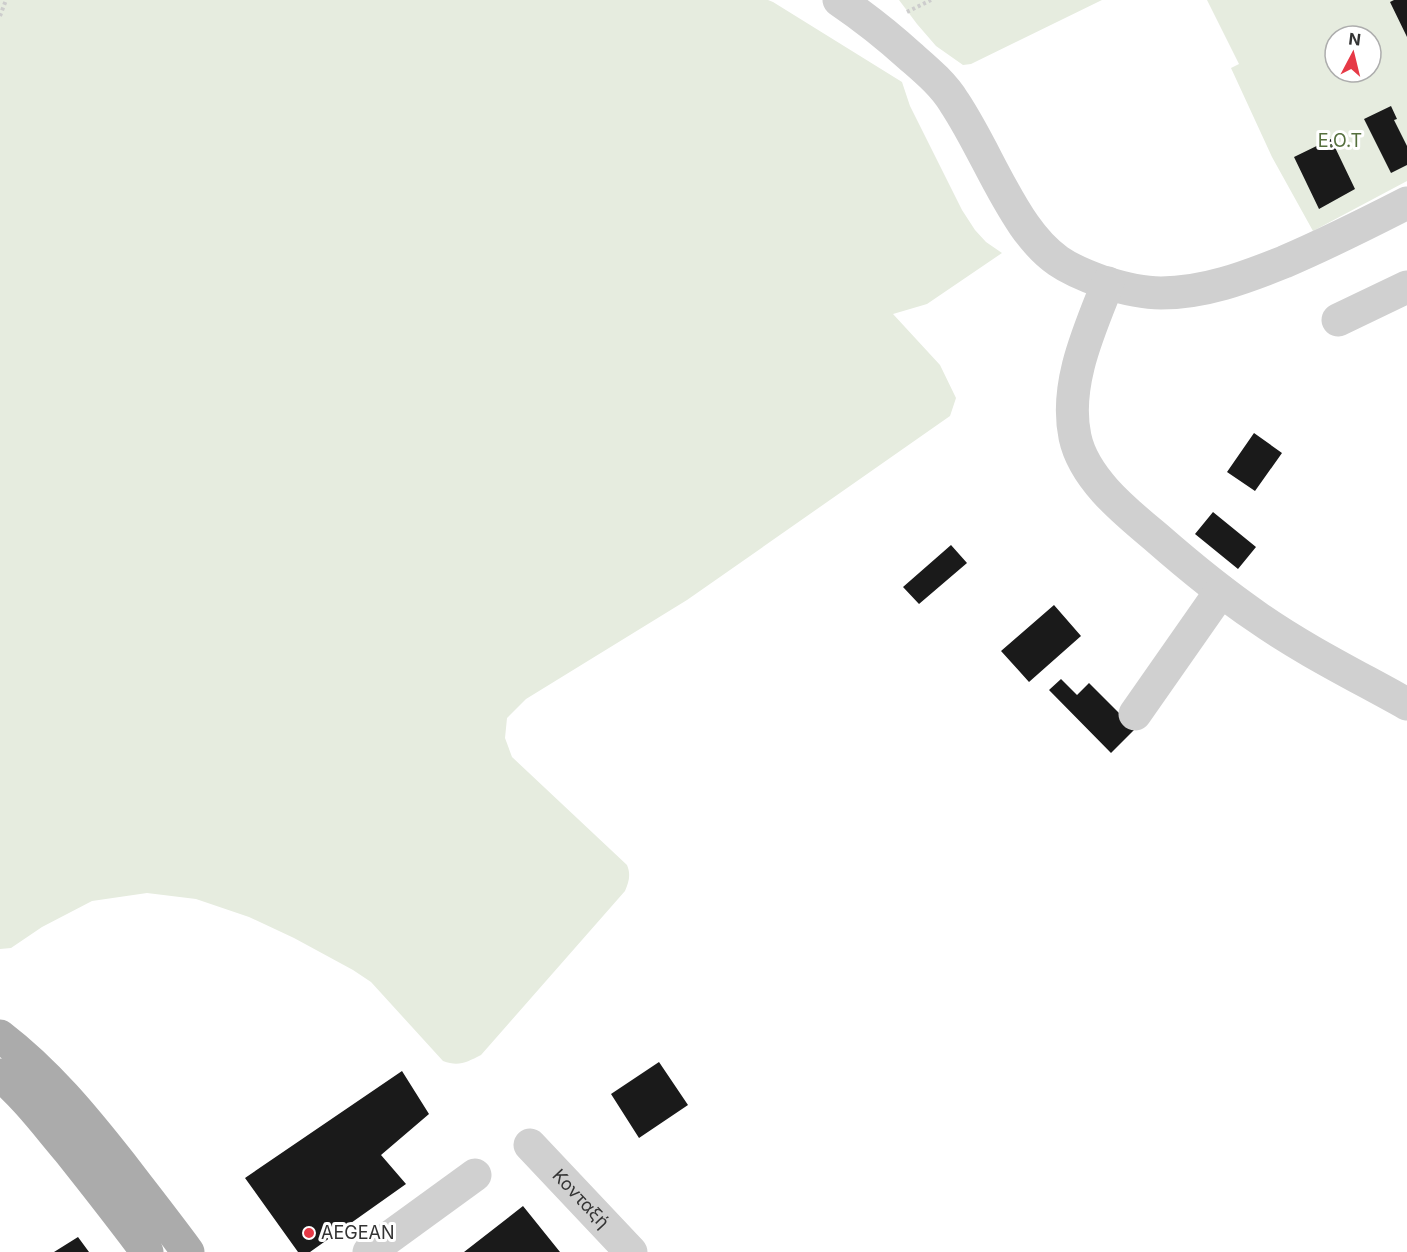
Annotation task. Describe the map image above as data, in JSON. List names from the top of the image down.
{
  "streets": {
    "street": ["Κονταξή"]
  },
  "parks": ["E.O.T"],
  "places": ["AEGEAN"],
  "north": "top"
}
